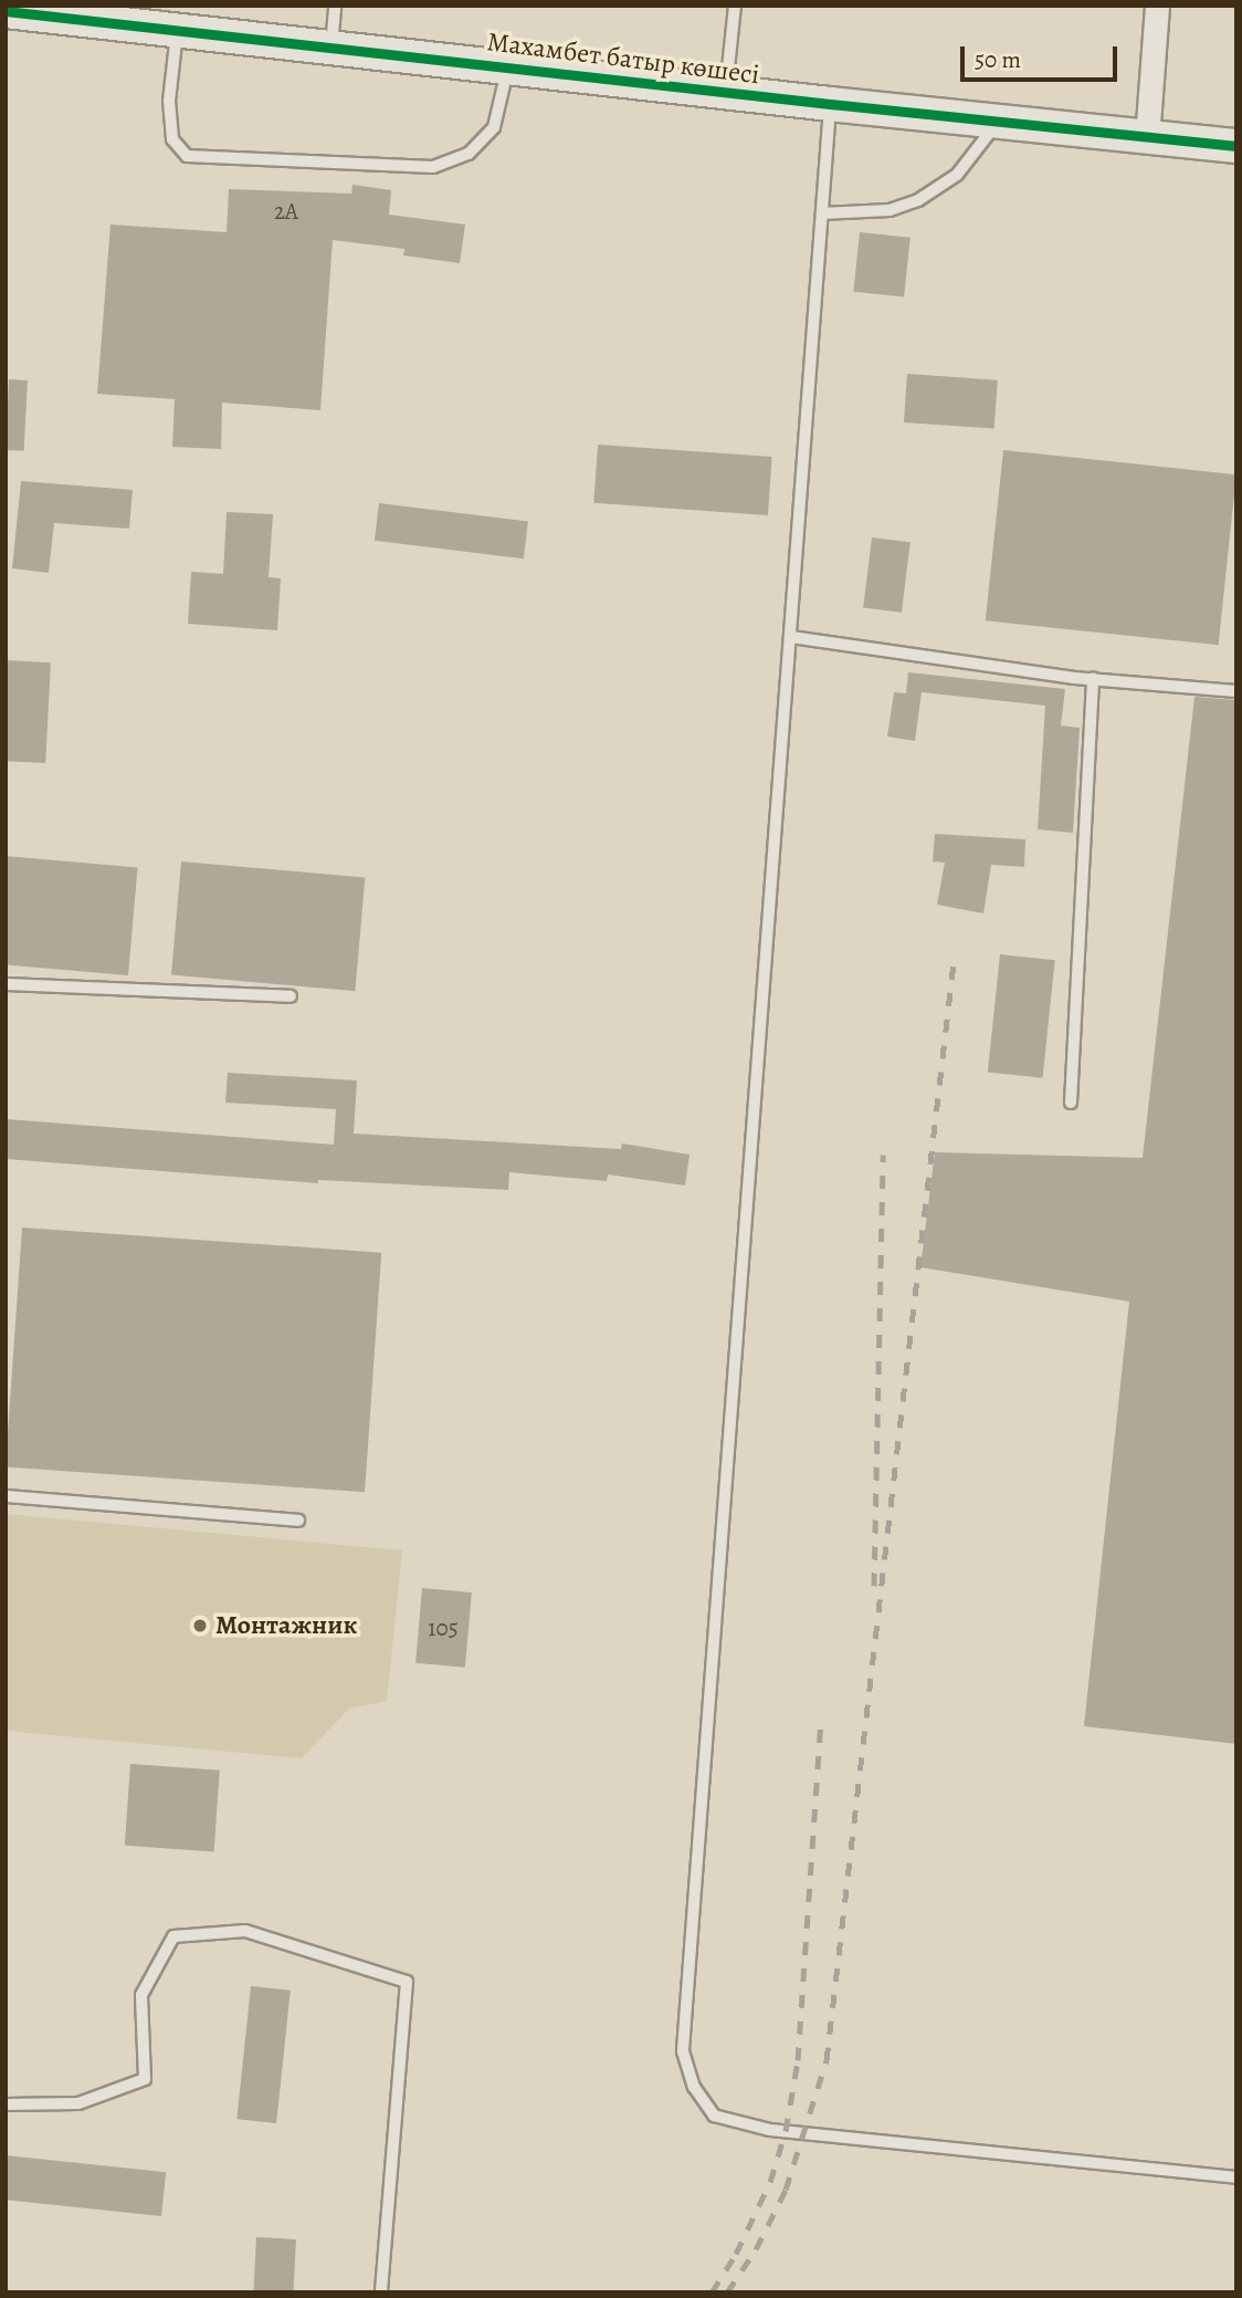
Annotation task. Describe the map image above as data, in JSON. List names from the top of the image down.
{
  "streets": {
    "street": ["Махамбет батыр көшесі"]
  },
  "places": ["Монтажник"],
  "house_numbers": ["2А", "105"],
  "scale_bar": "50 m"
}
